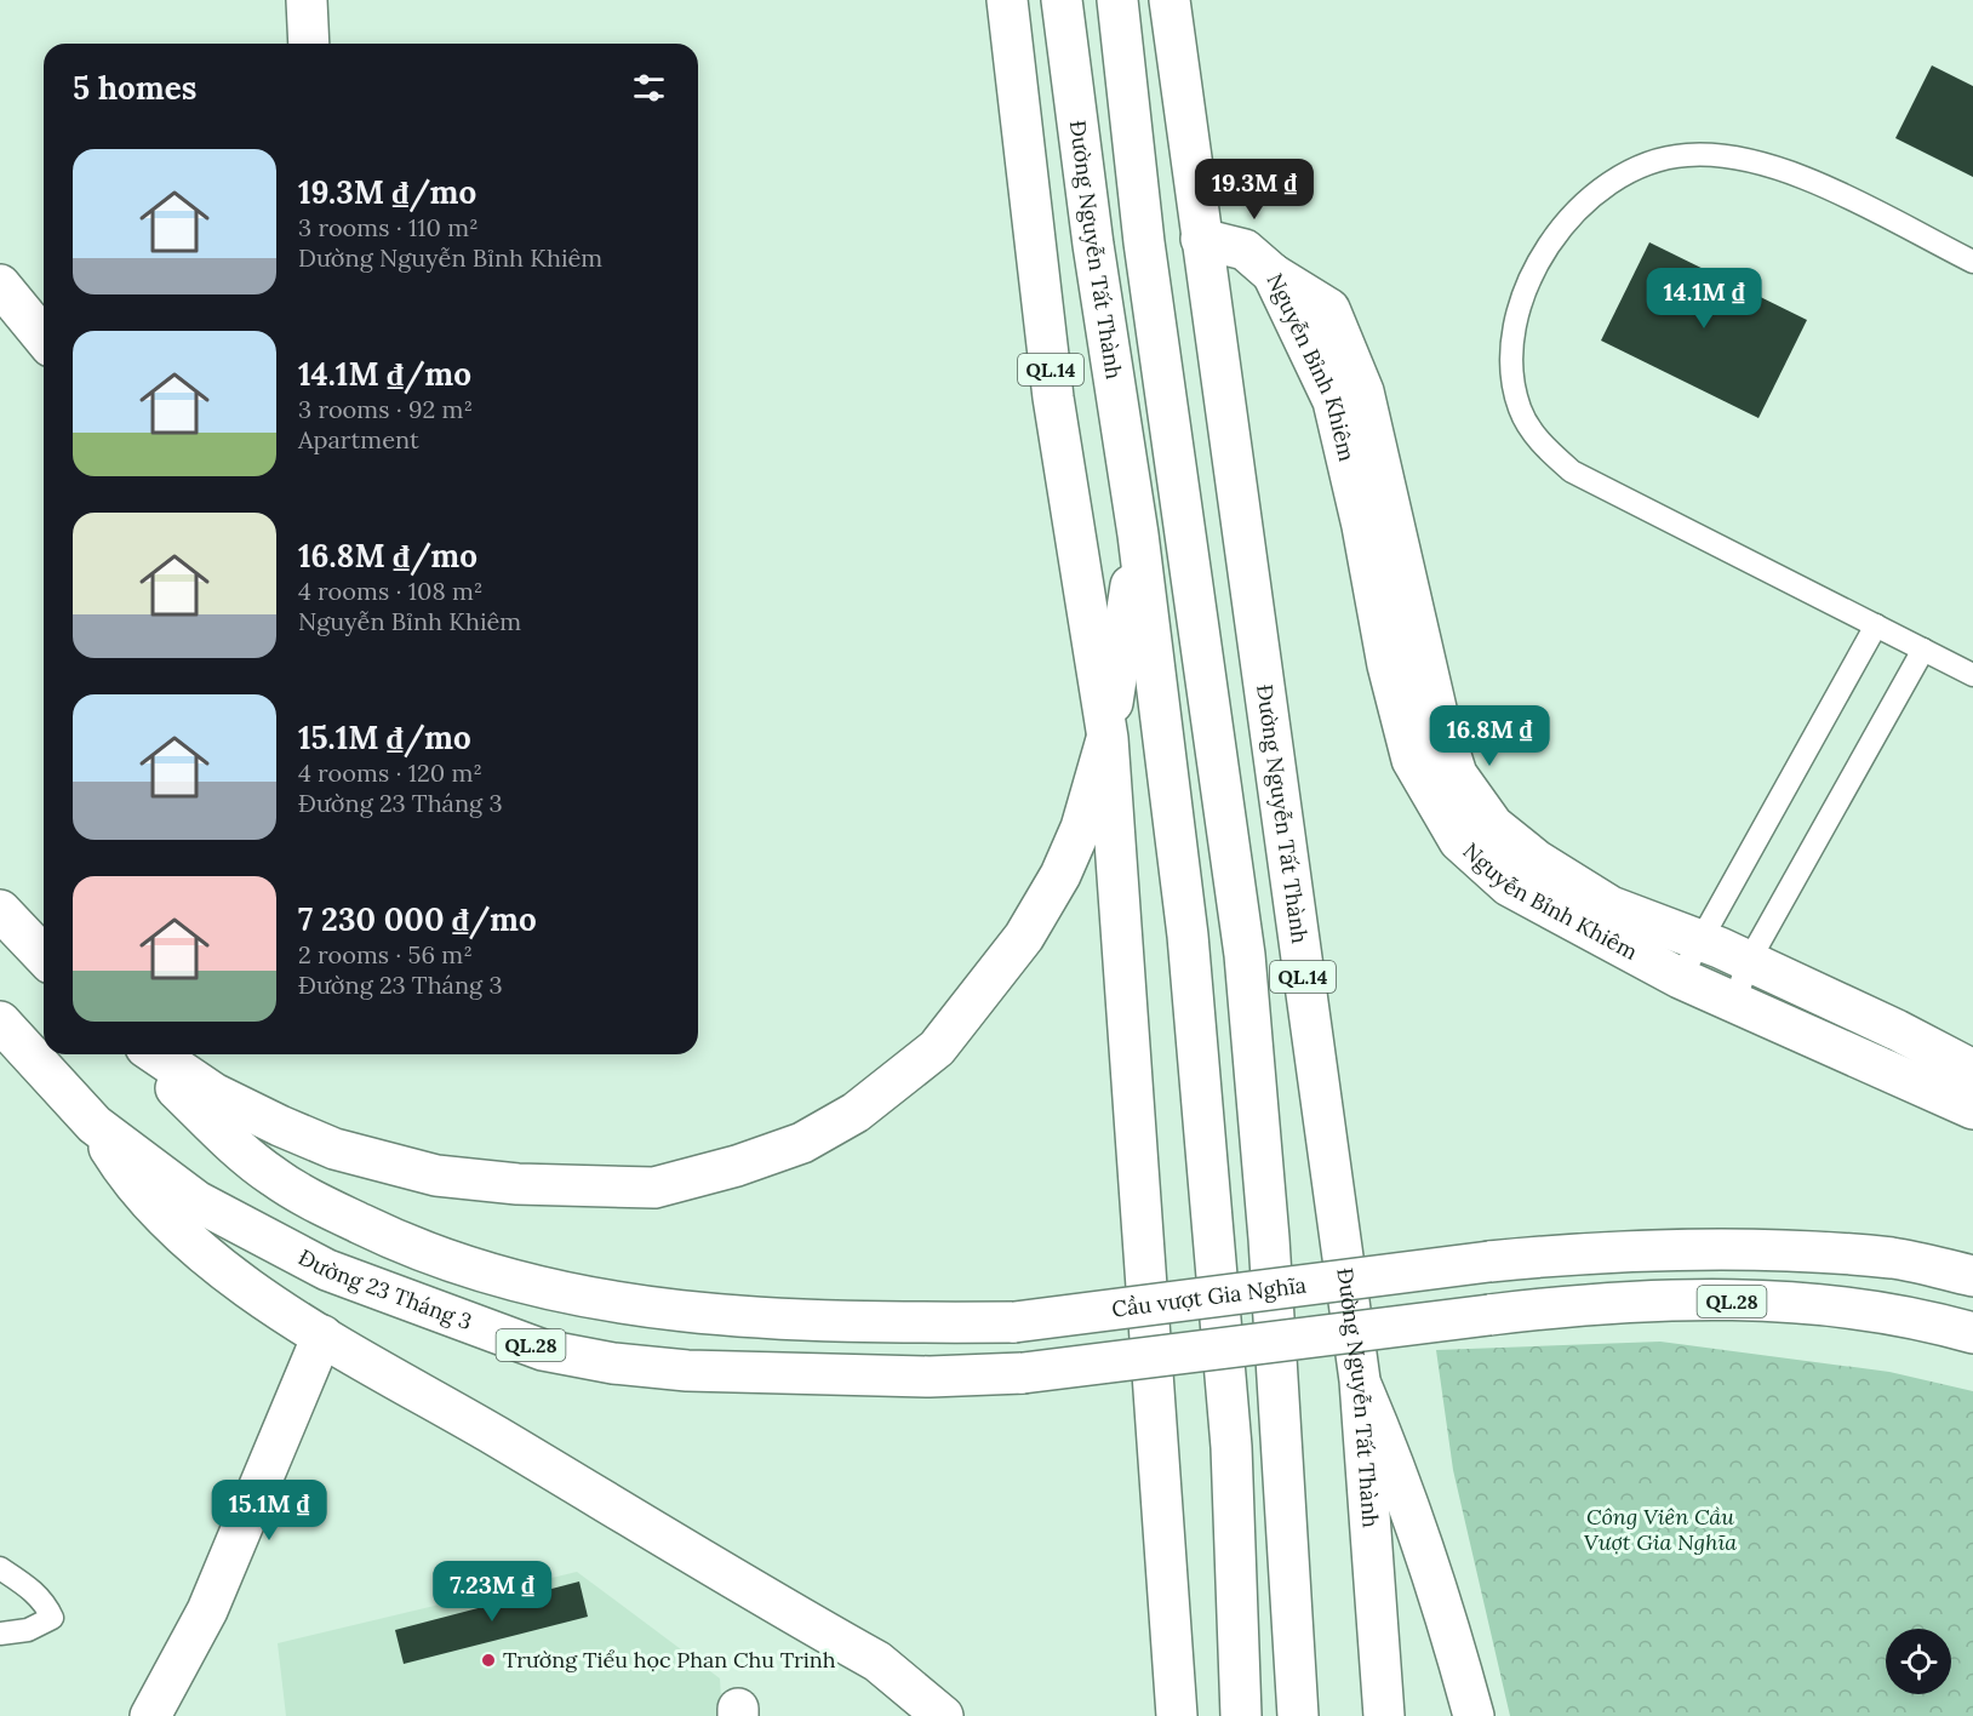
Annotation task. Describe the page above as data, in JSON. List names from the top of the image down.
{
  "streets": {
    "main road": [
      "Đường Nguyễn Tất Thành",
      "QL.14",
      "Nguyễn Bỉnh Khiêm",
      "Đường 23 Tháng 3",
      "Cầu vượt Gia Nghĩa",
      "QL.28"
    ]
  },
  "parks": ["Công Viên Cầu Vượt Gia Nghĩa"],
  "places": ["Trường Tiểu học Phan Chu Trinh"],
  "page": {
    "heading": "5 homes",
    "list": [
      {
        "name": "19.3M ₫/mo",
        "note": "3 rooms · 110 m² · Dường Nguyễn Bỉnh Khiêm"
      },
      {
        "name": "14.1M ₫/mo",
        "note": "3 rooms · 92 m² · Apartment"
      },
      {
        "name": "16.8M ₫/mo",
        "note": "4 rooms · 108 m² · Nguyễn Bỉnh Khiêm"
      },
      {
        "name": "15.1M ₫/mo",
        "note": "4 rooms · 120 m² · Đường 23 Tháng 3"
      },
      {
        "name": "7 230 000 ₫/mo",
        "note": "2 rooms · 56 m² · Đường 23 Tháng 3"
      }
    ],
    "price": [
      "19.3M ₫",
      "14.1M ₫",
      "16.8M ₫",
      "15.1M ₫",
      "7.23M ₫"
    ]
  }
}
